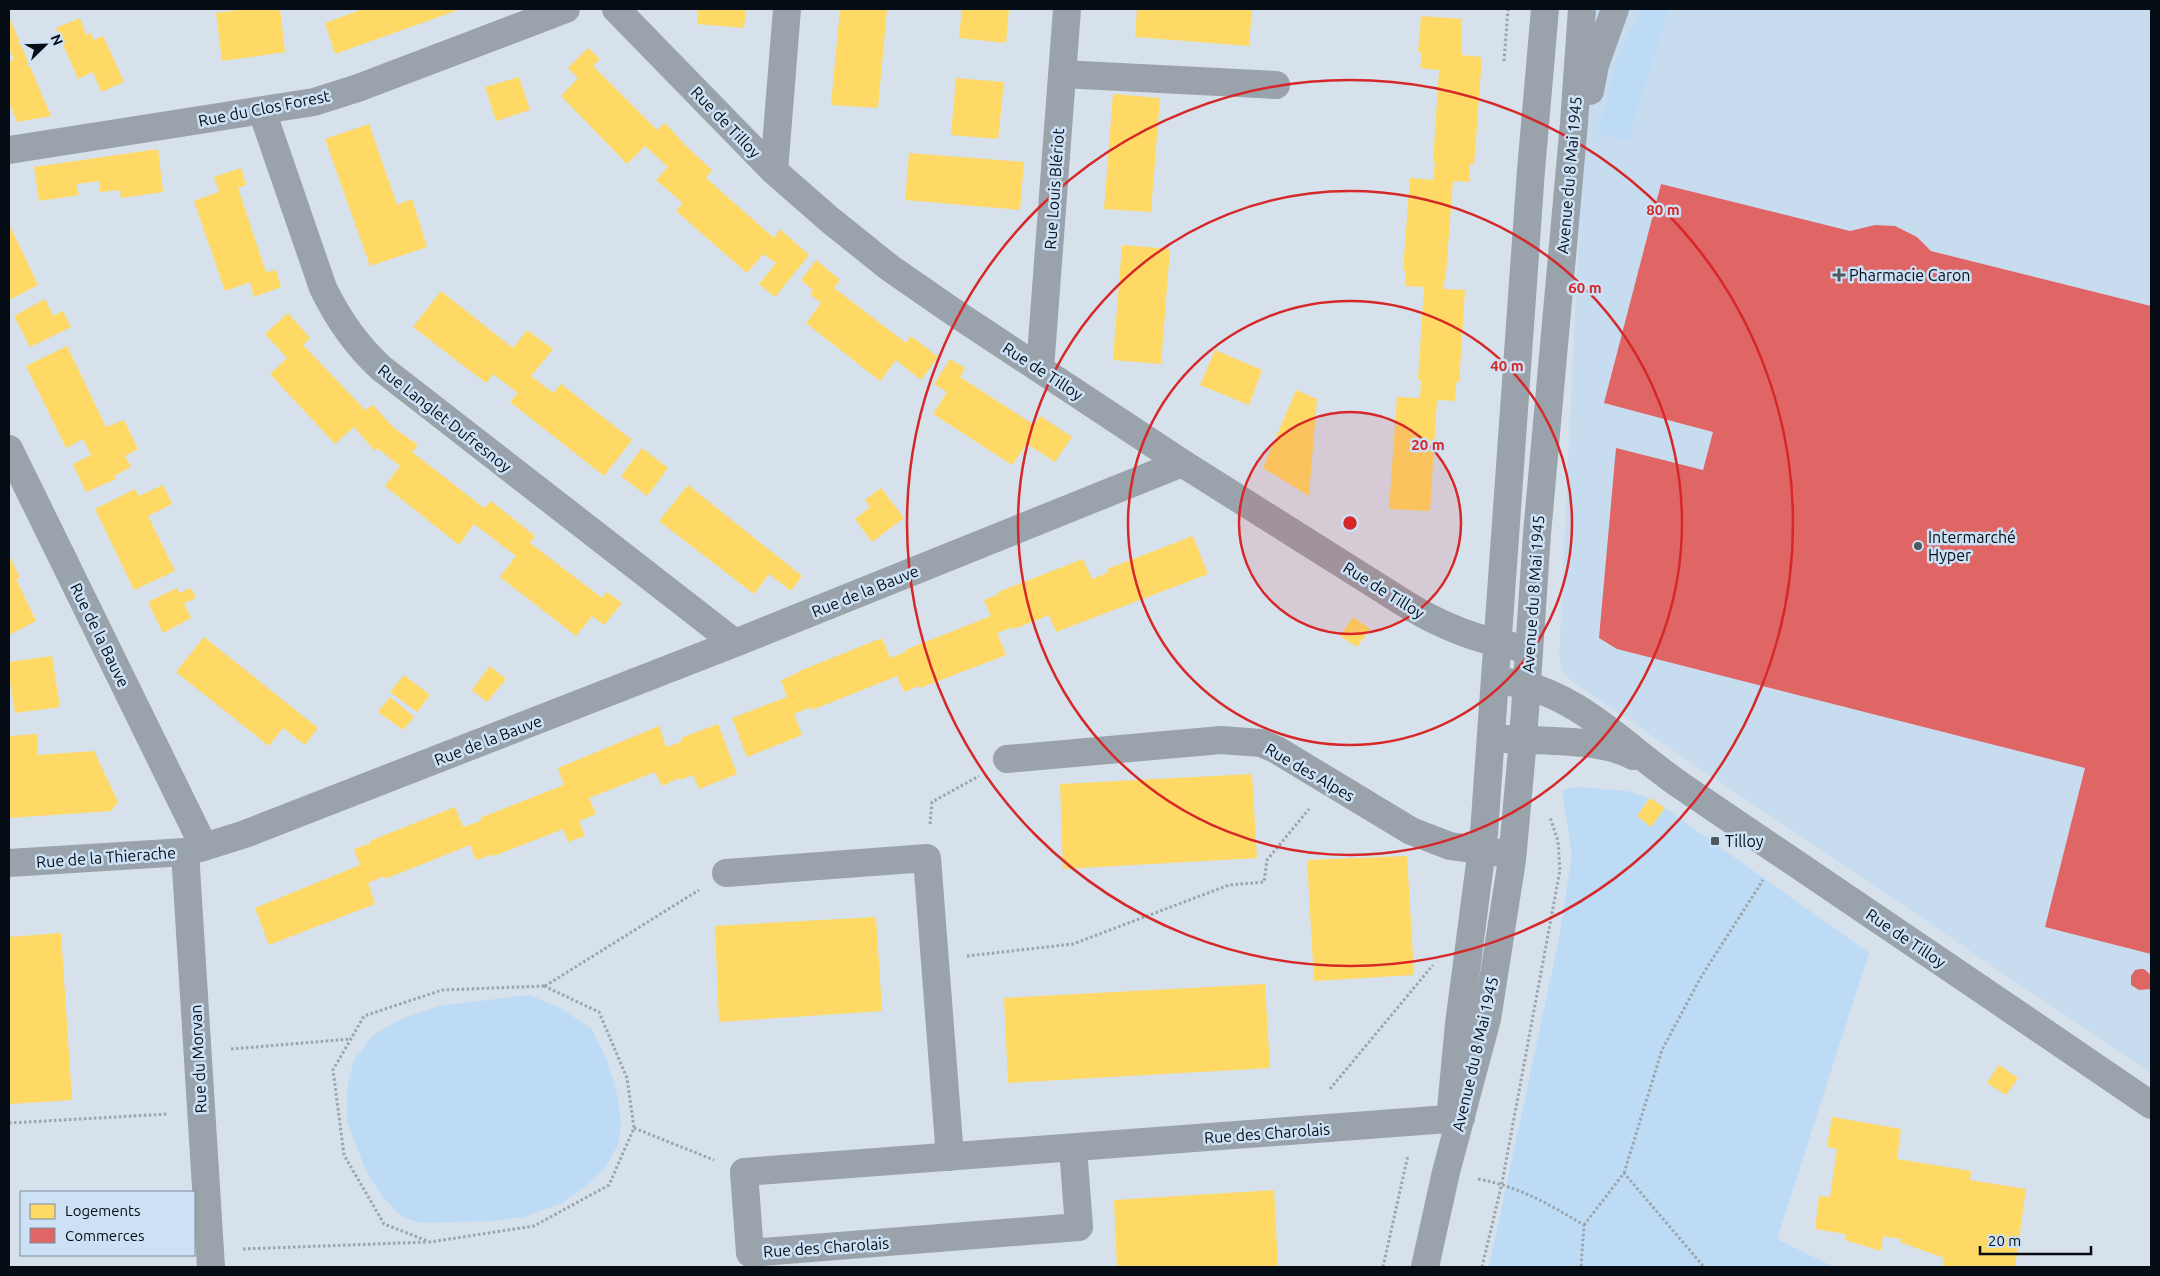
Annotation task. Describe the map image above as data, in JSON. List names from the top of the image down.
{
  "streets": {
    "street": [
      "Rue du Clos Forest",
      "Rue de Tilloy",
      "Avenue du 8 Mai 1945",
      "Rue Louis Blériot",
      "Rue Langlet Dufresnoy",
      "Rue de la Bauve",
      "Rue des Alpes",
      "Rue de la Thierache",
      "Rue du Morvan",
      "Rue des Charolais"
    ]
  },
  "crossings": [
    ["Rue du Clos Forest", "Rue Langlet Dufresnoy"],
    ["Rue de Tilloy", "Avenue du 8 Mai 1945"],
    ["Rue de Tilloy", "Rue Louis Blériot"],
    ["Rue de Tilloy", "Rue de la Bauve"],
    ["Avenue du 8 Mai 1945", "Rue des Alpes"],
    ["Avenue du 8 Mai 1945", "Rue des Charolais"],
    ["Rue Langlet Dufresnoy", "Rue de la Bauve"],
    ["Rue de la Bauve", "Rue de la Thierache"],
    ["Rue de la Bauve", "Rue du Morvan"],
    ["Rue de la Thierache", "Rue du Morvan"]
  ],
  "places": {
    "health": ["Pharmacie Caron"],
    "other": ["Intermarché Hyper"],
    "transit": ["Tilloy"]
  },
  "legend": ["Logements", "Commerces"],
  "scale_bar": "20 m",
  "north": "top right",
  "rings": [
    "80 m",
    "60 m",
    "40 m",
    "20 m"
  ]
}
